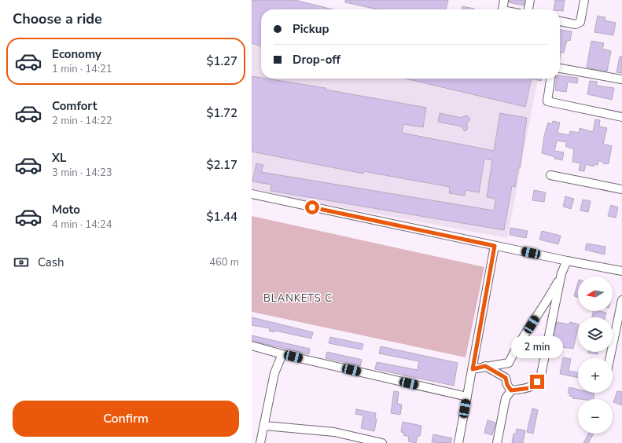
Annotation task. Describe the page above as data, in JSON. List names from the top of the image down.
{
  "districts": ["BLANKETS C"],
  "north": "left",
  "page": {
    "heading": "Choose a ride",
    "banner": ["Pickup", "Drop-off"],
    "list": [
      {
        "name": "Economy",
        "note": "1 min · 14:21",
        "value": "$1.27"
      },
      {
        "name": "Comfort",
        "note": "2 min · 14:22",
        "value": "$1.72"
      },
      {
        "name": "XL",
        "note": "3 min · 14:23",
        "value": "$2.17"
      },
      {
        "name": "Moto",
        "note": "4 min · 14:24",
        "value": "$1.44"
      }
    ],
    "pay": ["Cash", "460 m"],
    "map_buttons": ["+", "−"],
    "bubble": "2 min",
    "buttons": "Confirm"
  }
}
